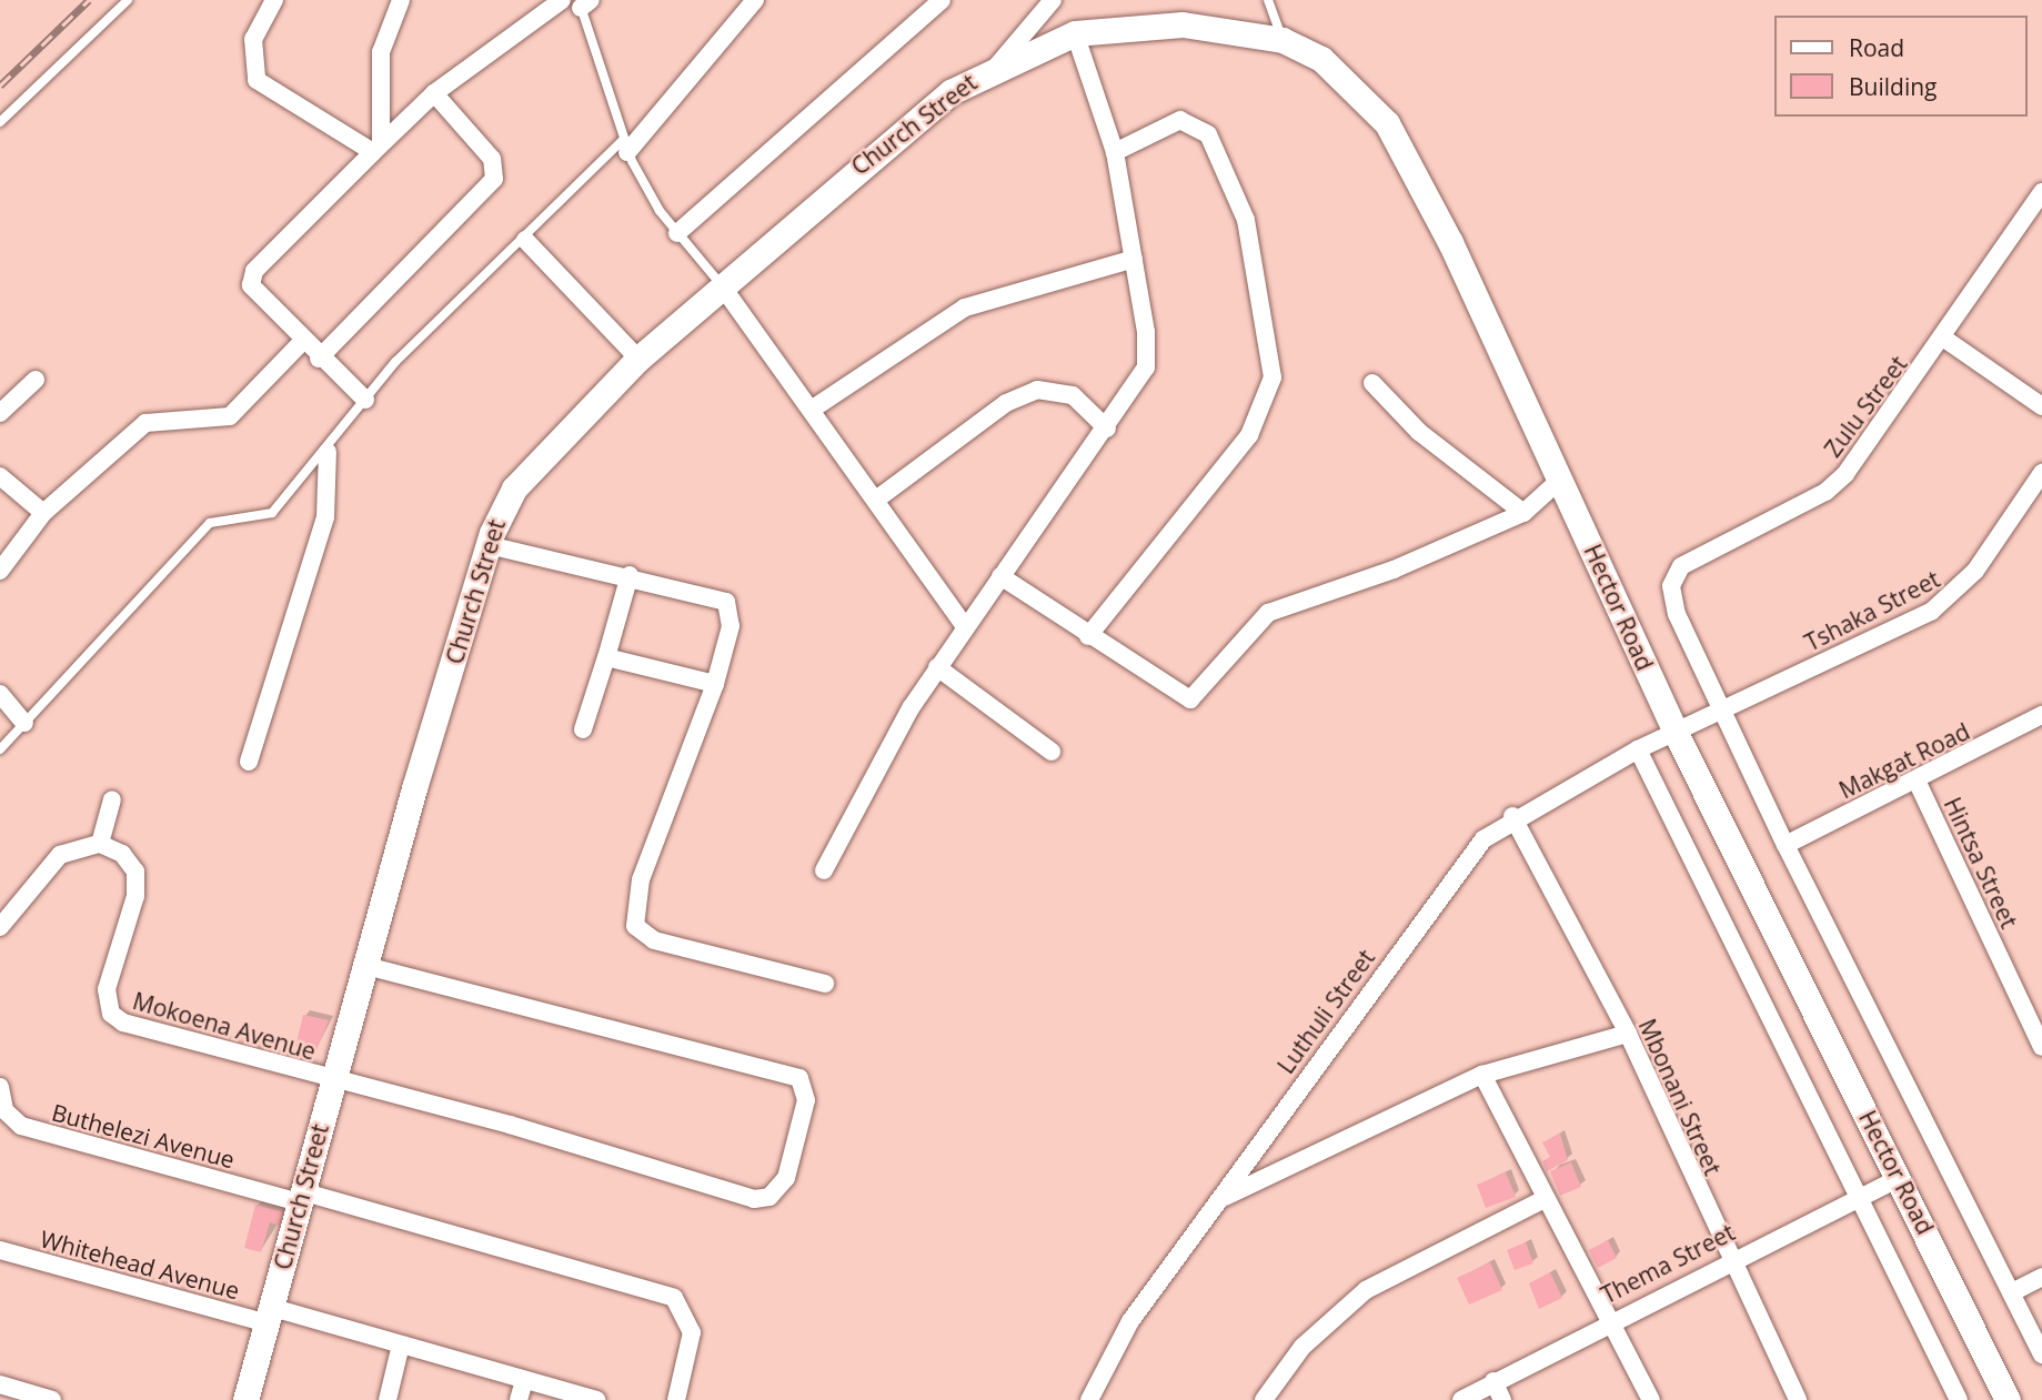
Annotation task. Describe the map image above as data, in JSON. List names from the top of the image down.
{
  "streets": {
    "street": [
      "Church Street",
      "Zulu Street",
      "Hector Road",
      "Tshaka Street",
      "Makgat Road",
      "Hintsa Street",
      "Luthuli Street",
      "Mokoena Avenue",
      "Mbonani Street",
      "Buthelezi Avenue",
      "Thema Street",
      "Whitehead Avenue"
    ]
  },
  "crossings": [
    ["Church Street", "Hector Road"],
    ["Church Street", "Mokoena Avenue"],
    ["Church Street", "Buthelezi Avenue"],
    ["Church Street", "Whitehead Avenue"],
    ["Zulu Street", "Hector Road"],
    ["Hector Road", "Tshaka Street"],
    ["Hector Road", "Makgat Road"],
    ["Hector Road", "Luthuli Street"],
    ["Hector Road", "Thema Street"],
    ["Tshaka Street", "Luthuli Street"],
    ["Makgat Road", "Hintsa Street"],
    ["Luthuli Street", "Mbonani Street"],
    ["Mbonani Street", "Thema Street"]
  ],
  "legend": ["Road", "Building"]
}
